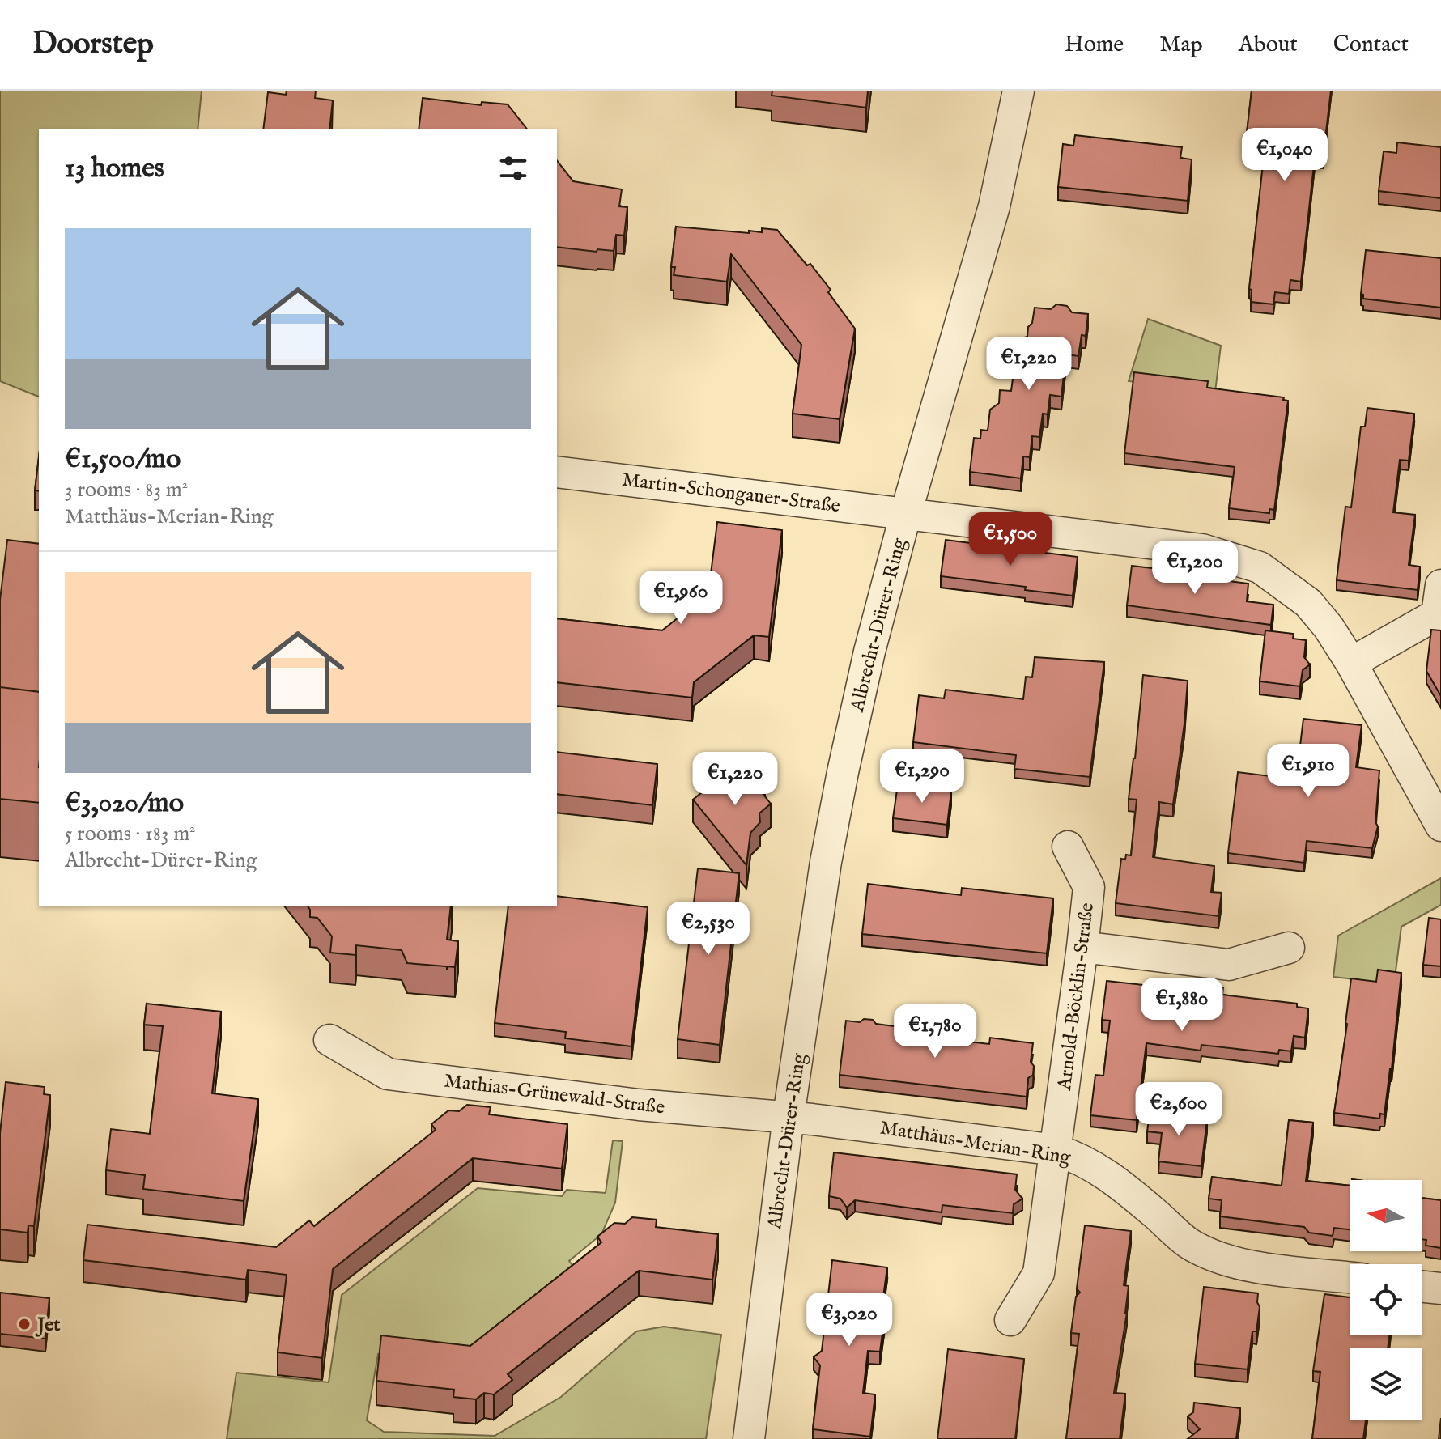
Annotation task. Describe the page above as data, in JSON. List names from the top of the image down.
{
  "streets": {
    "street": [
      "Martin-Schongauer-Straße",
      "Albrecht-Dürer-Ring",
      "Arnold-Böcklin-Straße",
      "Mathias-Grünewald-Straße",
      "Matthäus-Merian-Ring"
    ]
  },
  "crossings": [
    ["Martin-Schongauer-Straße", "Albrecht-Dürer-Ring"],
    ["Albrecht-Dürer-Ring", "Mathias-Grünewald-Straße"],
    ["Albrecht-Dürer-Ring", "Matthäus-Merian-Ring"],
    ["Arnold-Böcklin-Straße", "Matthäus-Merian-Ring"],
    ["Mathias-Grünewald-Straße", "Matthäus-Merian-Ring"]
  ],
  "places": ["Jet"],
  "north": "left",
  "page": {
    "header": "Doorstep",
    "nav": [
      "Home",
      "Map",
      "About",
      "Contact"
    ],
    "price": [
      "€1,040",
      "€1,220",
      "€1,500",
      "€1,200",
      "€1,960",
      "€1,910",
      "€1,290",
      "€1,220",
      "€2,530",
      "€1,880",
      "€1,780",
      "€2,600",
      "€3,020"
    ],
    "heading": "13 homes",
    "list": [
      {
        "name": "€1,500/mo",
        "note": "3 rooms · 83 m² · Matthäus-Merian-Ring"
      },
      {
        "name": "€3,020/mo",
        "note": "5 rooms · 183 m² · Albrecht-Dürer-Ring"
      }
    ]
  }
}
